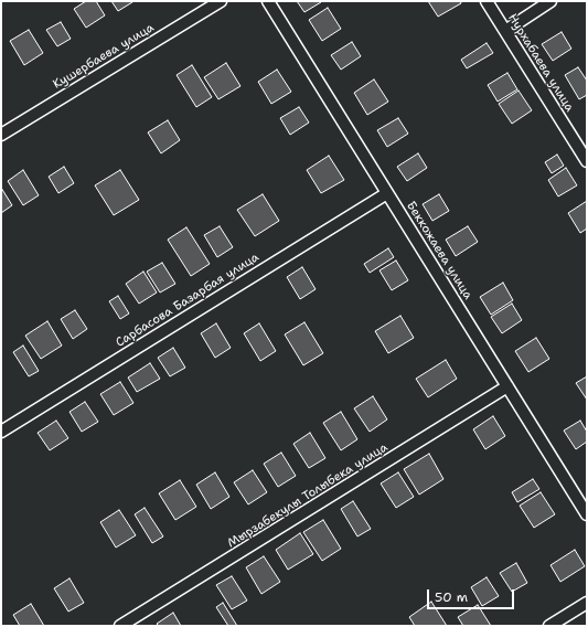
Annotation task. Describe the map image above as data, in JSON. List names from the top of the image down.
{
  "streets": {
    "street": [
      "Кушербаева улица",
      "Нурхабаева улица",
      "Беккожаева улица",
      "Сарбасова Базарбая улица",
      "Мырзабекулы Толыбека улица"
    ]
  },
  "crossings": [
    ["Беккожаева улица", "Сарбасова Базарбая улица"],
    ["Беккожаева улица", "Мырзабекулы Толыбека улица"]
  ],
  "scale_bar": "50 m"
}
